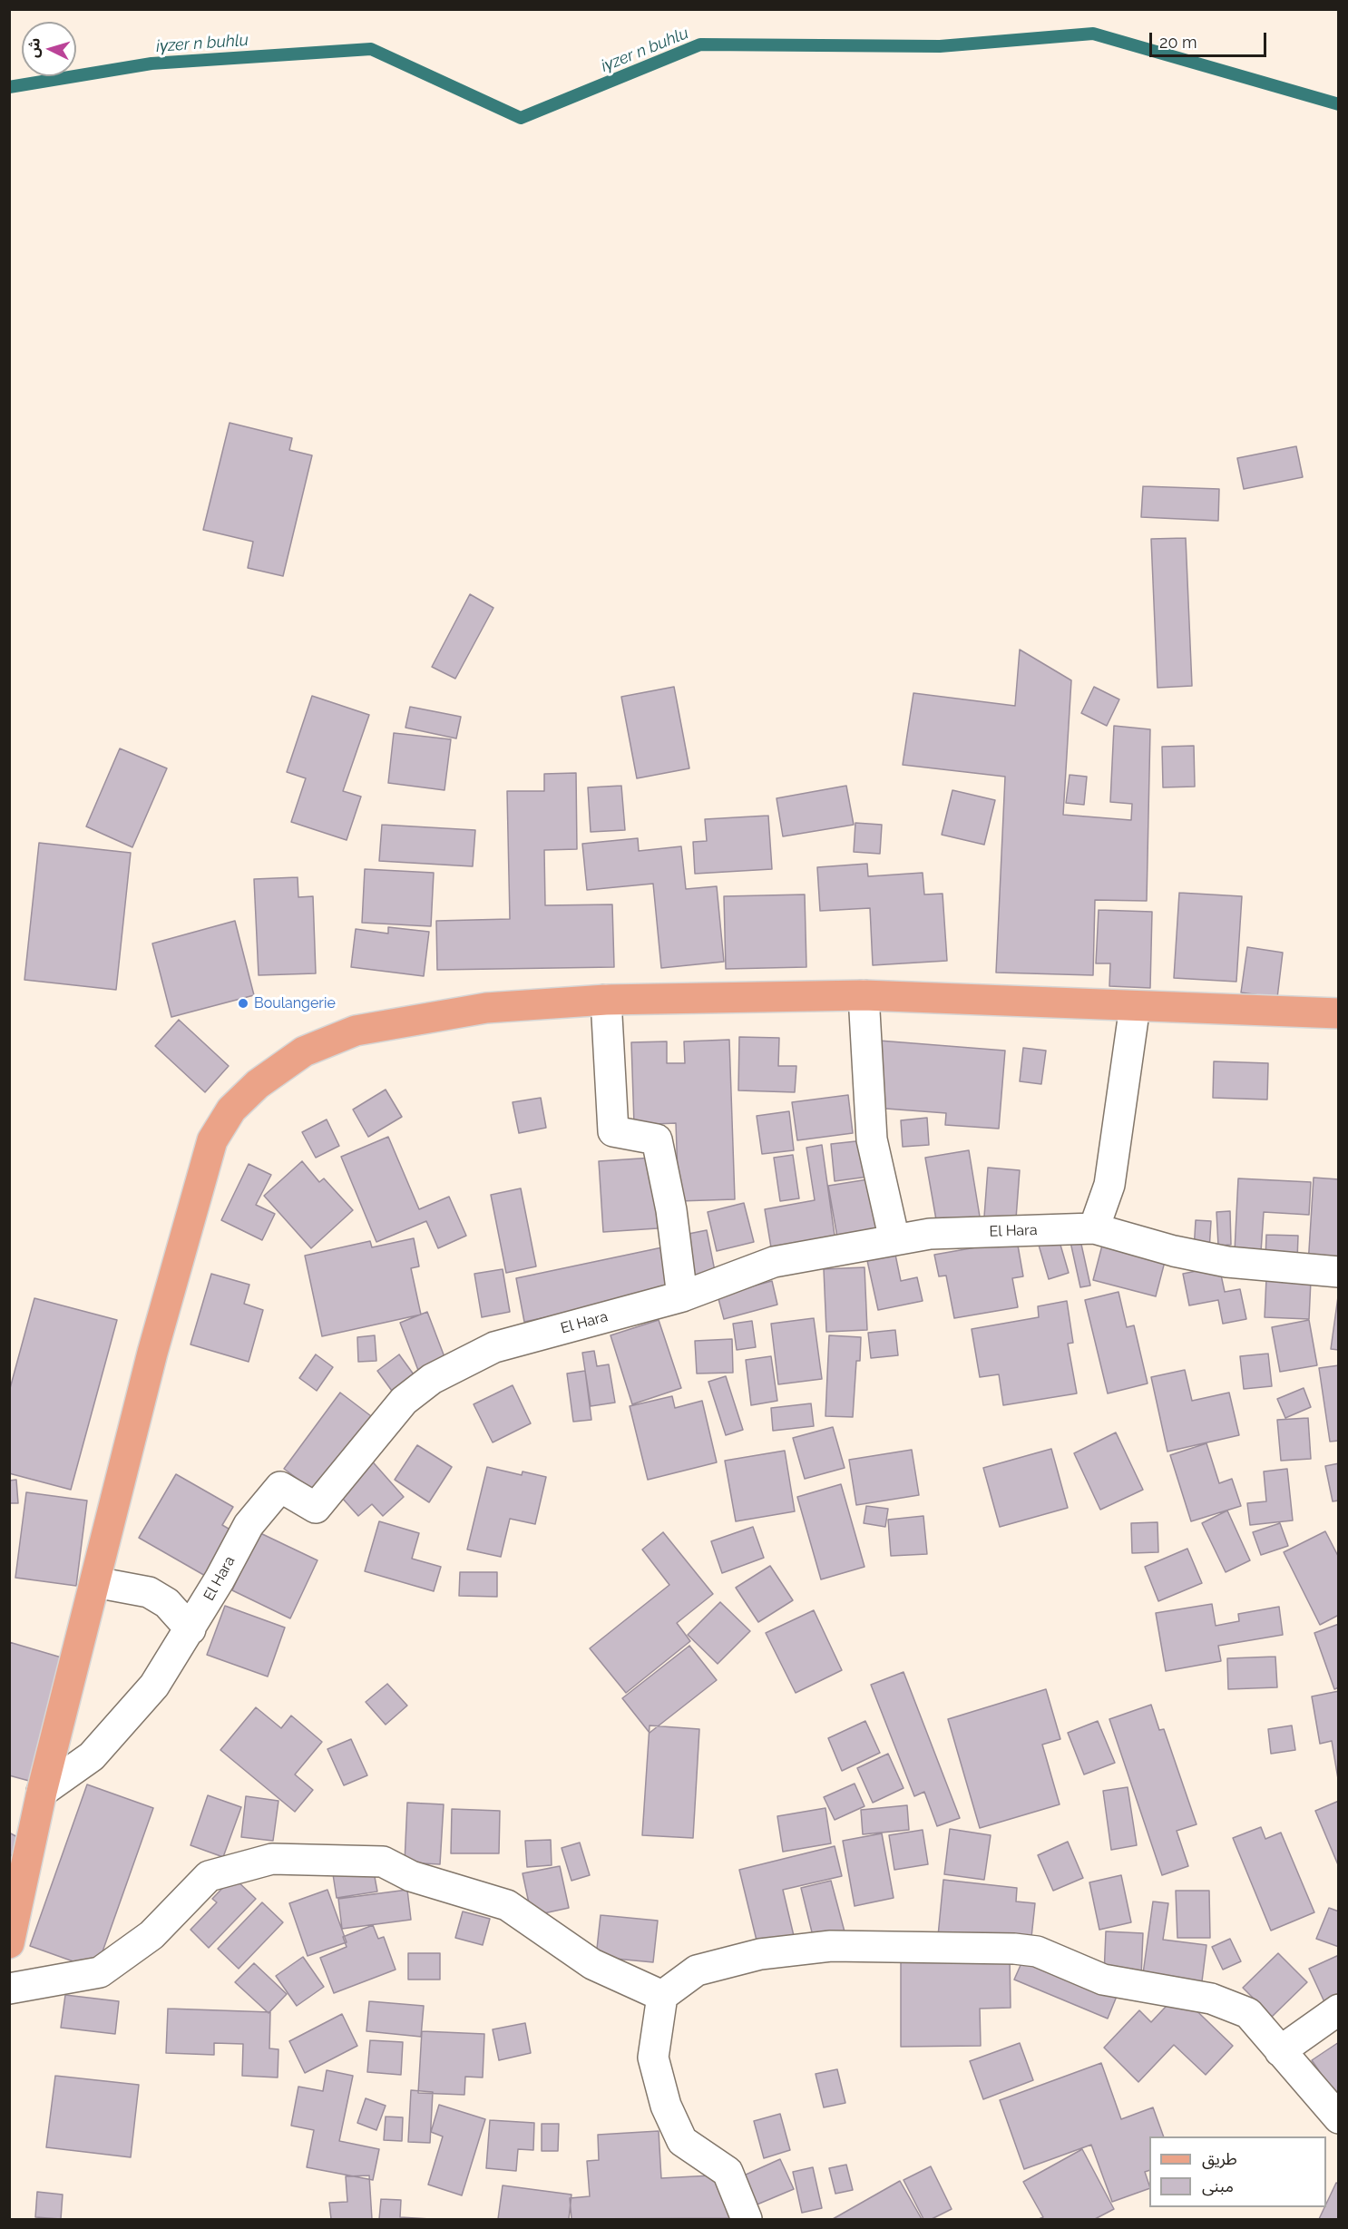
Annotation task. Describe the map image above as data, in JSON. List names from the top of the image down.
{
  "streets": {
    "street": ["El Hara"]
  },
  "water": ["iγzer n buhlu"],
  "places": ["Boulangerie"],
  "legend": ["طريق", "مبنى"],
  "scale_bar": "20 m",
  "north": "left"
}
